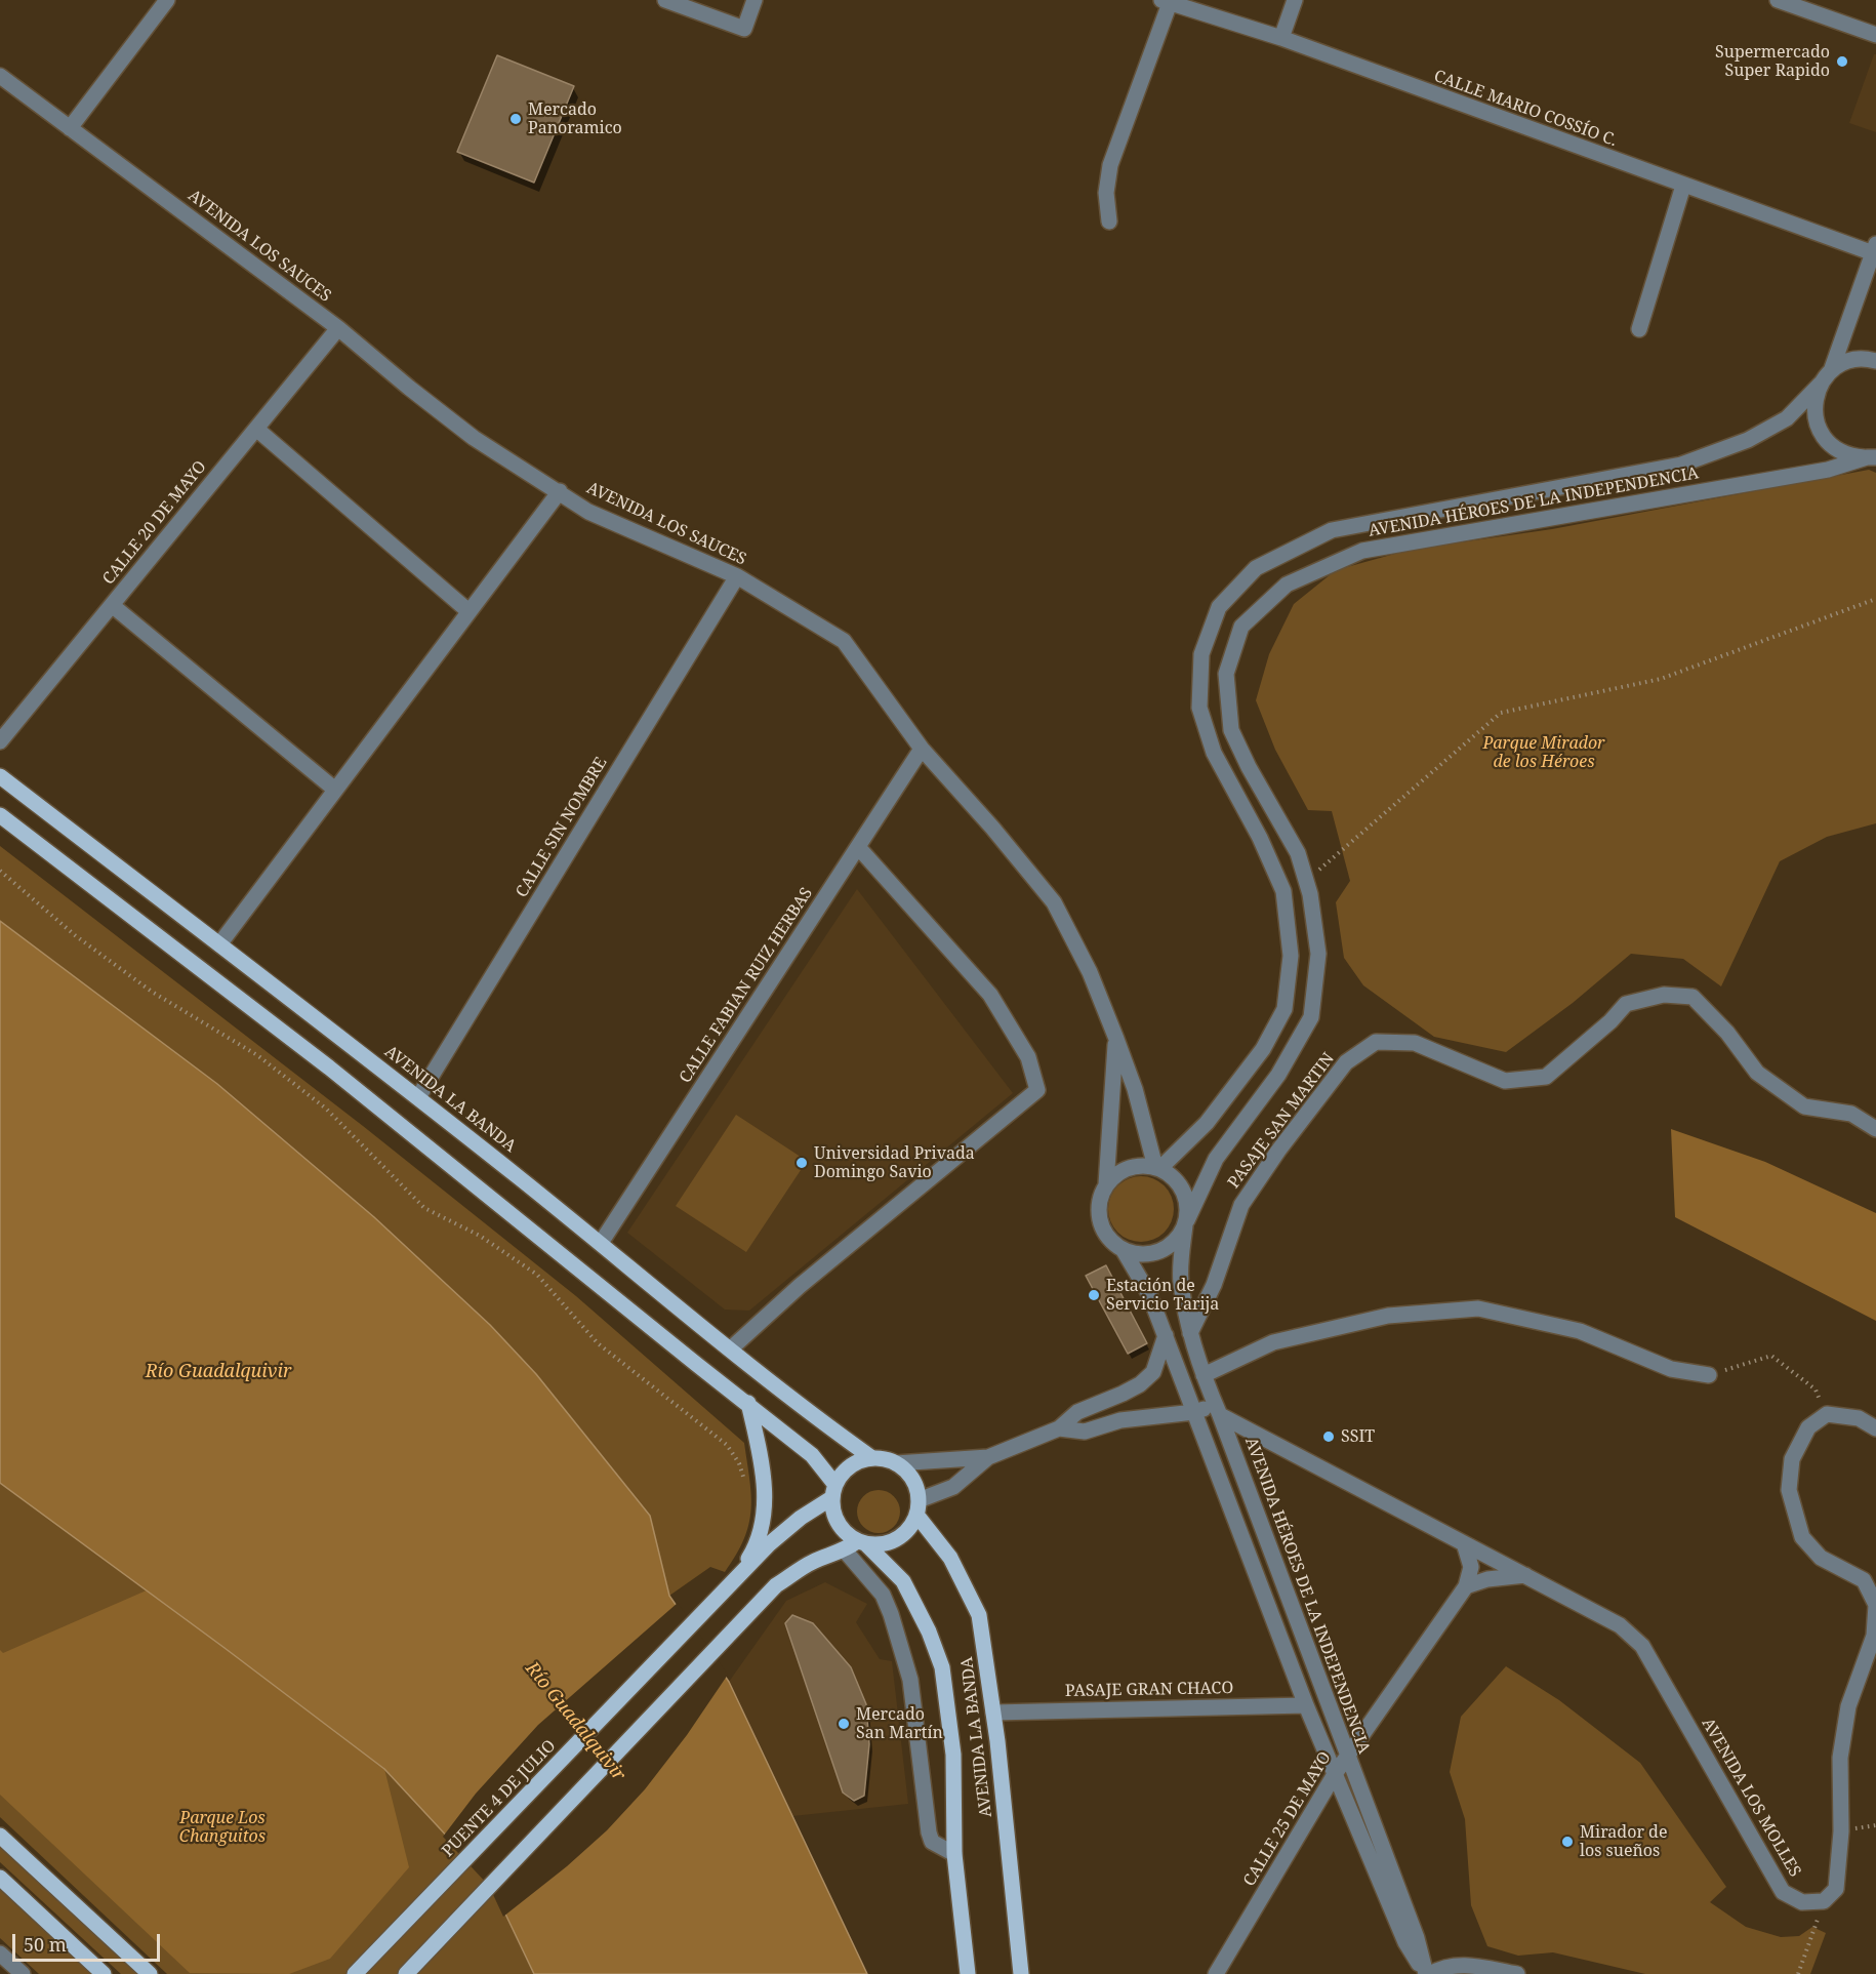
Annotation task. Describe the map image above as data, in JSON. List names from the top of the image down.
{
  "streets": {
    "main road": ["AVENIDA LA BANDA", "PUENTE 4 DE JULIO"],
    "street": [
      "CALLE MARIO COSSÍO C.",
      "AVENIDA LOS SAUCES",
      "AVENIDA HÉROES DE LA INDEPENDENCIA",
      "CALLE 20 DE MAYO",
      "CALLE SIN NOMBRE",
      "CALLE FABIAN RUIZ HERBAS",
      "PASAJE SAN MARTIN",
      "PASAJE GRAN CHACO",
      "AVENIDA LOS MOLLES",
      "CALLE 25 DE MAYO"
    ]
  },
  "crossings": [
    ["AVENIDA LOS SAUCES", "AVENIDA HÉROES DE LA INDEPENDENCIA"],
    ["AVENIDA LOS SAUCES", "CALLE 20 DE MAYO"],
    ["AVENIDA LOS SAUCES", "CALLE SIN NOMBRE"],
    ["AVENIDA LOS SAUCES", "CALLE FABIAN RUIZ HERBAS"],
    ["AVENIDA HÉROES DE LA INDEPENDENCIA", "PASAJE SAN MARTIN"],
    ["AVENIDA HÉROES DE LA INDEPENDENCIA", "AVENIDA LOS MOLLES"],
    ["AVENIDA HÉROES DE LA INDEPENDENCIA", "CALLE 25 DE MAYO"],
    ["CALLE SIN NOMBRE", "AVENIDA LA BANDA"],
    ["CALLE FABIAN RUIZ HERBAS", "AVENIDA LA BANDA"],
    ["AVENIDA LA BANDA", "PASAJE GRAN CHACO"],
    ["AVENIDA LA BANDA", "PUENTE 4 DE JULIO"]
  ],
  "water": ["Río Guadalquivir"],
  "parks": ["Parque Mirador de los Héroes", "Parque Los Changuitos"],
  "places": [
    "Supermercado Super Rapido",
    "Mercado Panoramico",
    "Universidad Privada Domingo Savio",
    "Estación de Servicio Tarija",
    "SSIT",
    "Mercado San Martín",
    "Mirador de los sueños"
  ],
  "scale_bar": "50 m"
}
